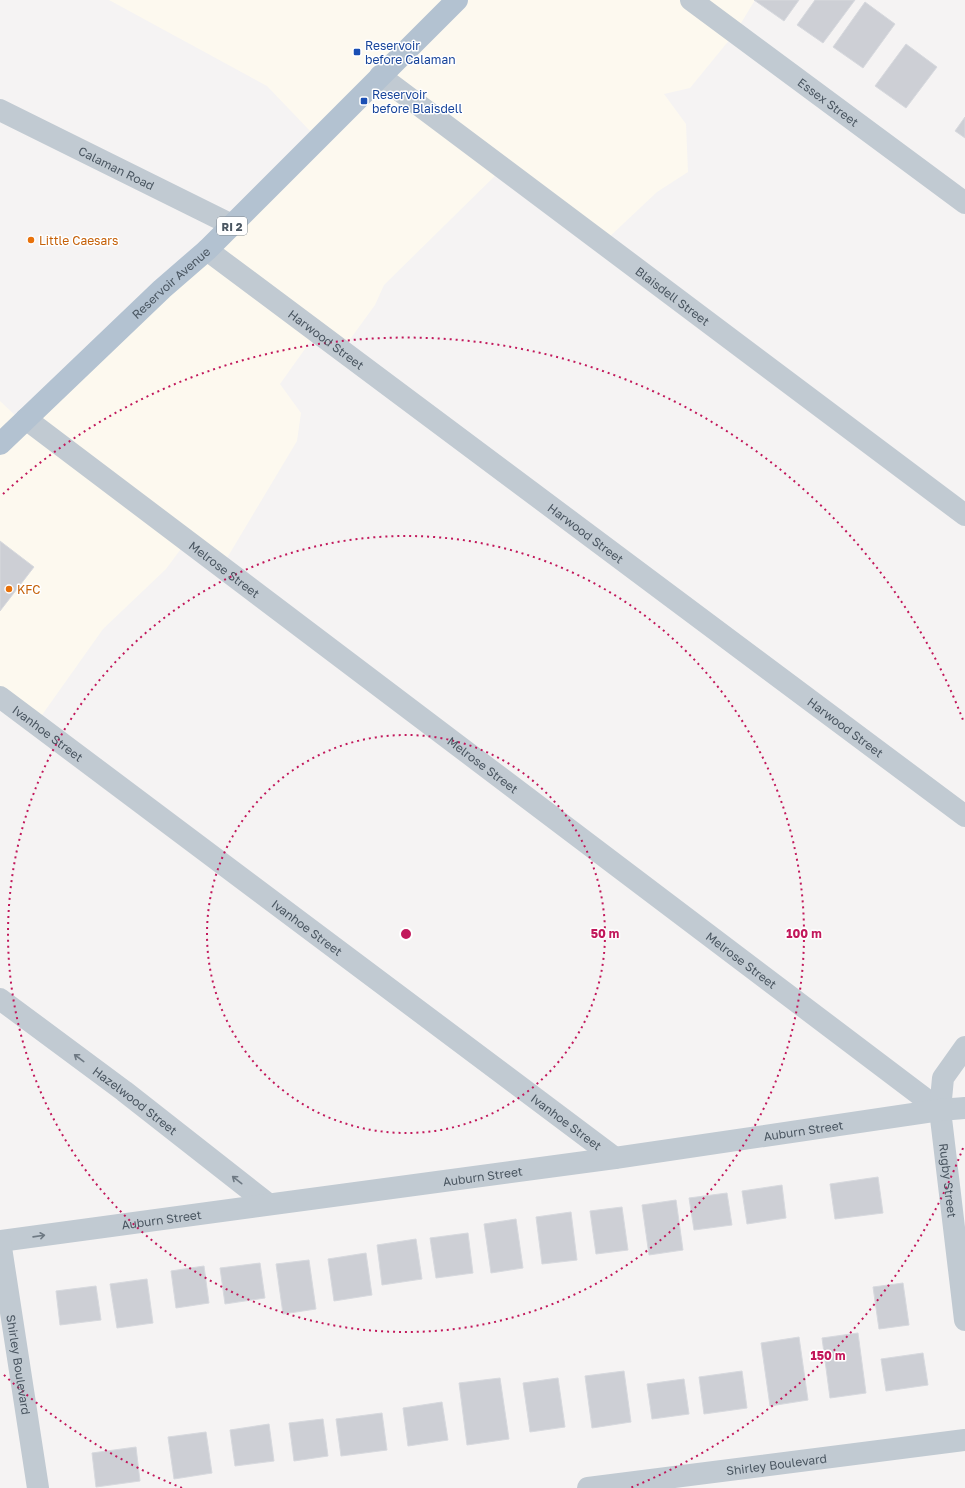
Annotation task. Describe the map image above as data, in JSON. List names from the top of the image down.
{
  "streets": {
    "main road": ["RI 2", "Reservoir Avenue"],
    "street": [
      "Essex Street",
      "Calaman Road",
      "Blaisdell Street",
      "Harwood Street",
      "Melrose Street",
      "Ivanhoe Street",
      "Hazelwood Street",
      "Auburn Street",
      "Rugby Street",
      "Shirley Boulevard"
    ]
  },
  "crossings": [
    ["Calaman Road", "Reservoir Avenue"],
    ["Reservoir Avenue", "Blaisdell Street"],
    ["Reservoir Avenue", "Harwood Street"],
    ["Reservoir Avenue", "Melrose Street"],
    ["Melrose Street", "Auburn Street"],
    ["Melrose Street", "Rugby Street"],
    ["Ivanhoe Street", "Auburn Street"],
    ["Hazelwood Street", "Auburn Street"],
    ["Auburn Street", "Rugby Street"],
    ["Auburn Street", "Shirley Boulevard"]
  ],
  "one_way": ["Hazelwood Street"],
  "places": {
    "transit": ["Reservoir before Calaman", "Reservoir before Blaisdell"],
    "other": ["Little Caesars", "KFC"]
  },
  "rings": ["50 m", "100 m", "150 m"]
}
